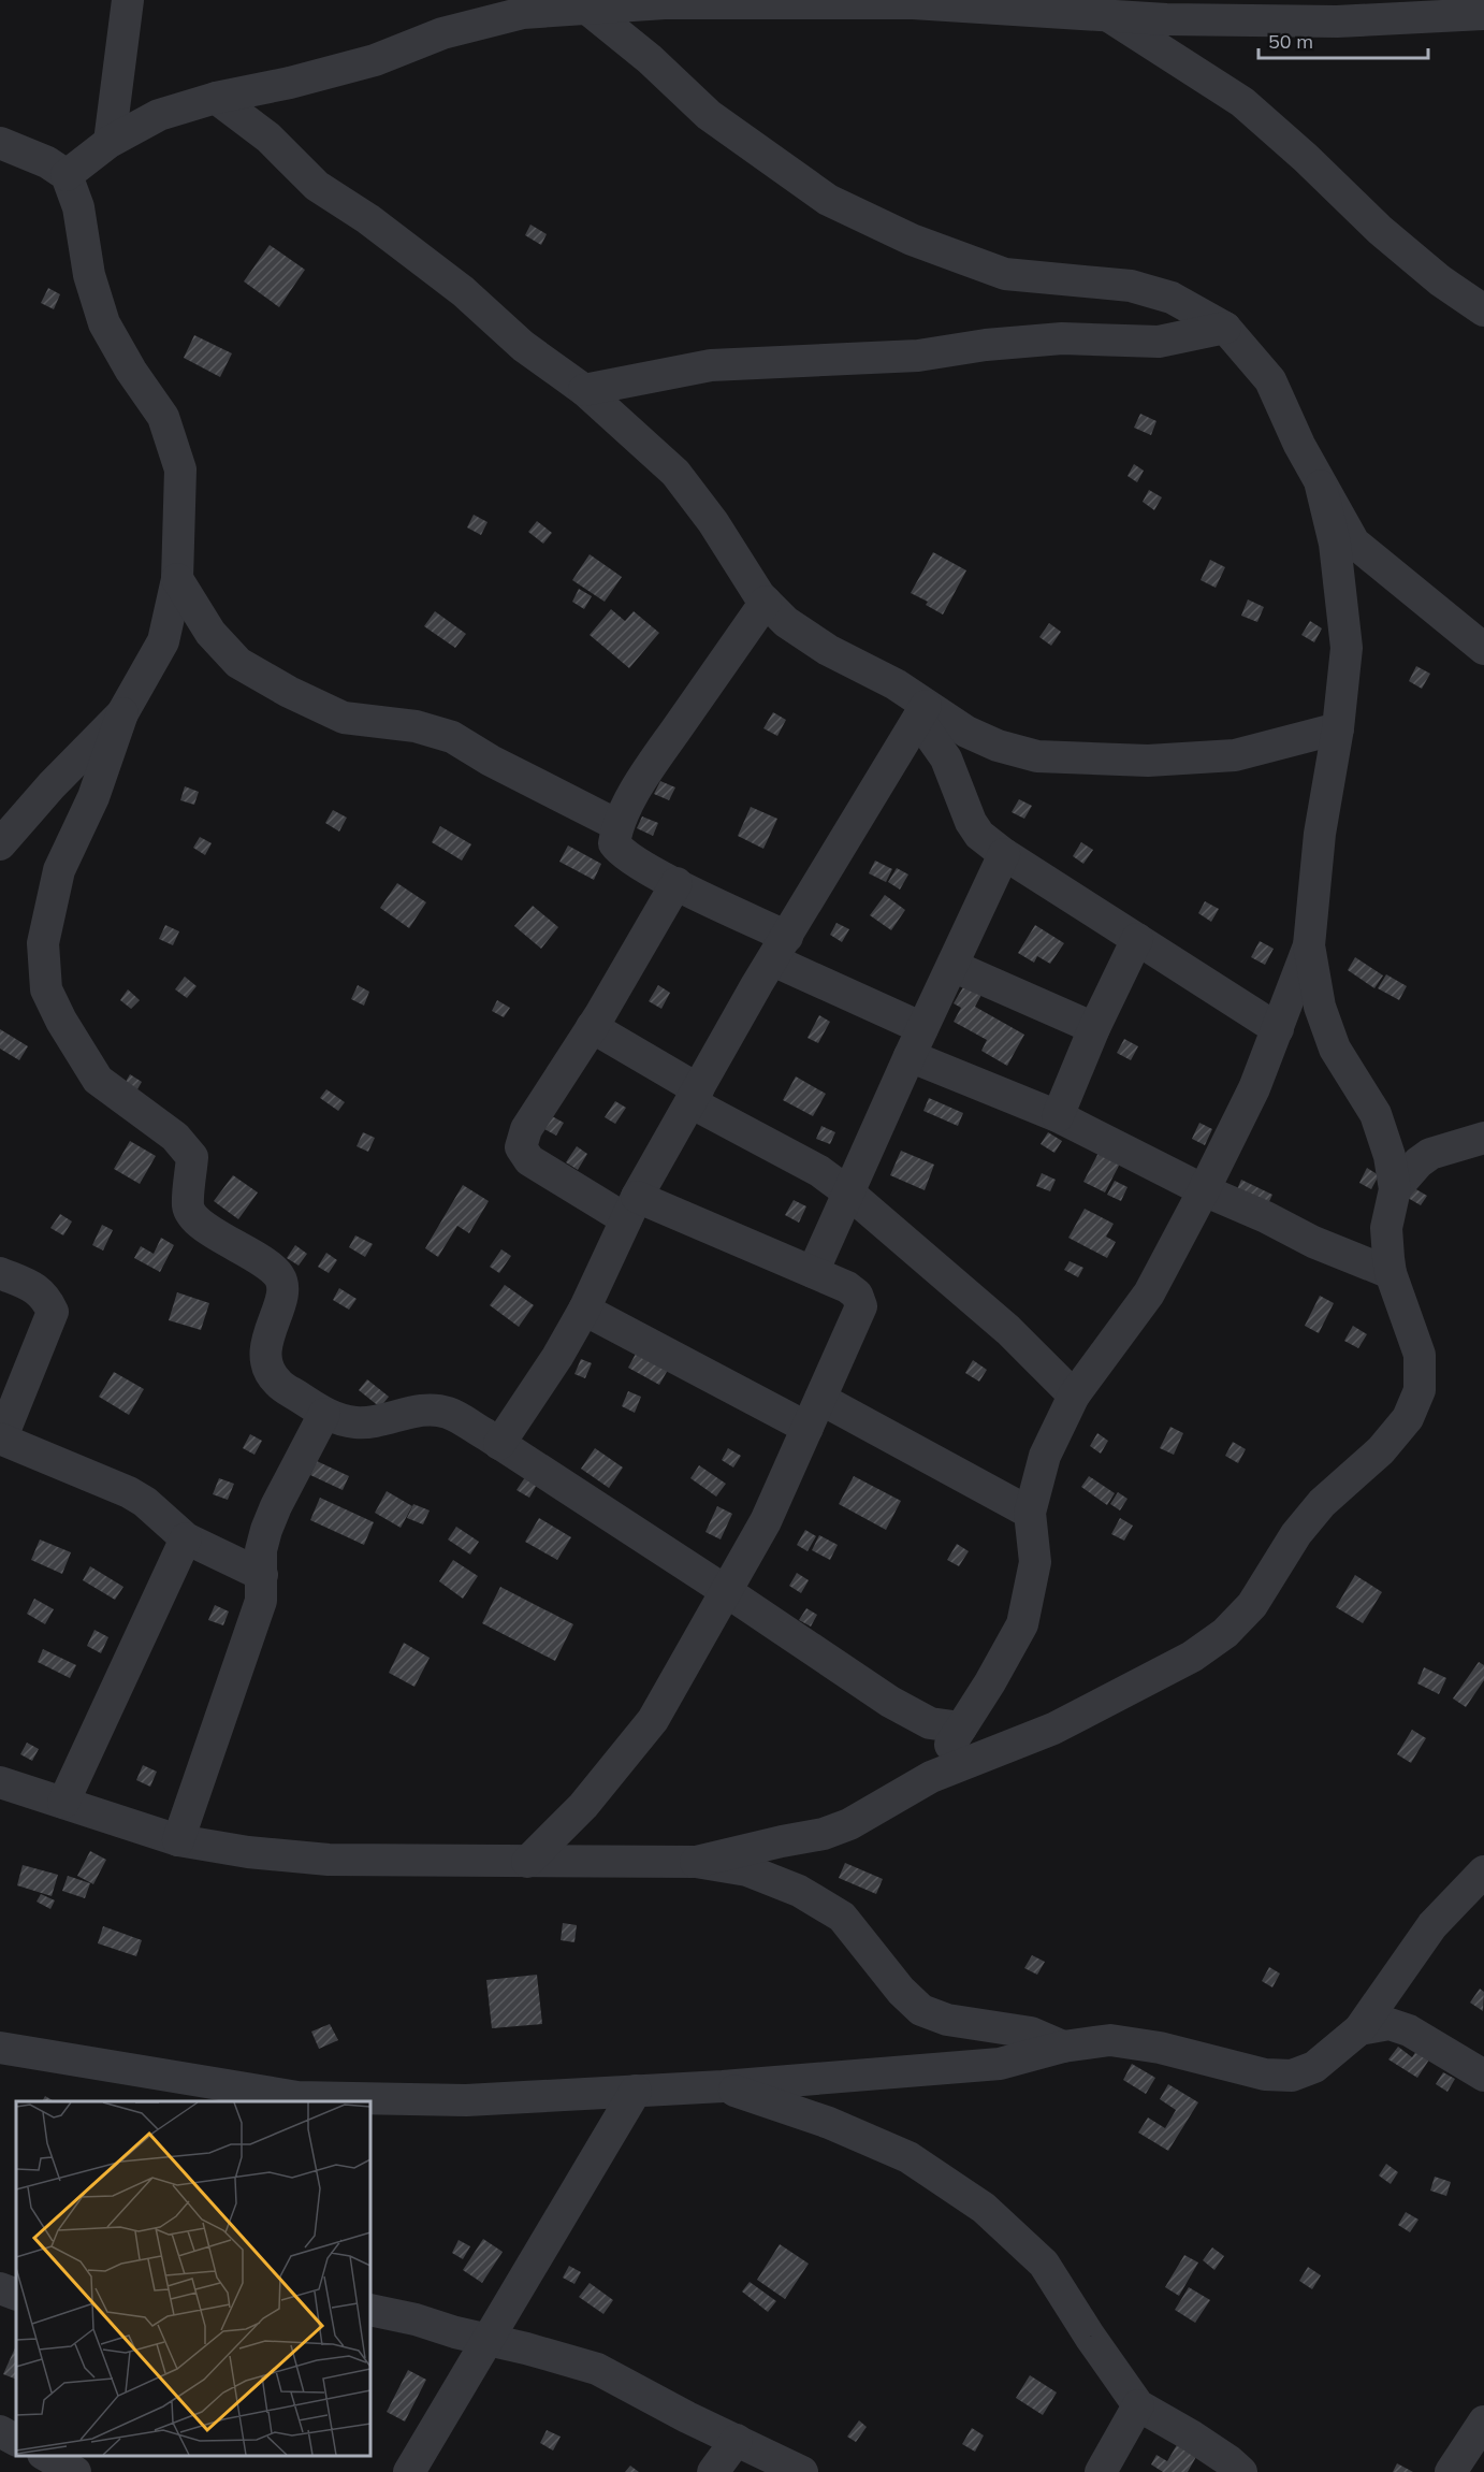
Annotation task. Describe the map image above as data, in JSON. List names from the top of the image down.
{
  "scale_bar": "50 m"
}
